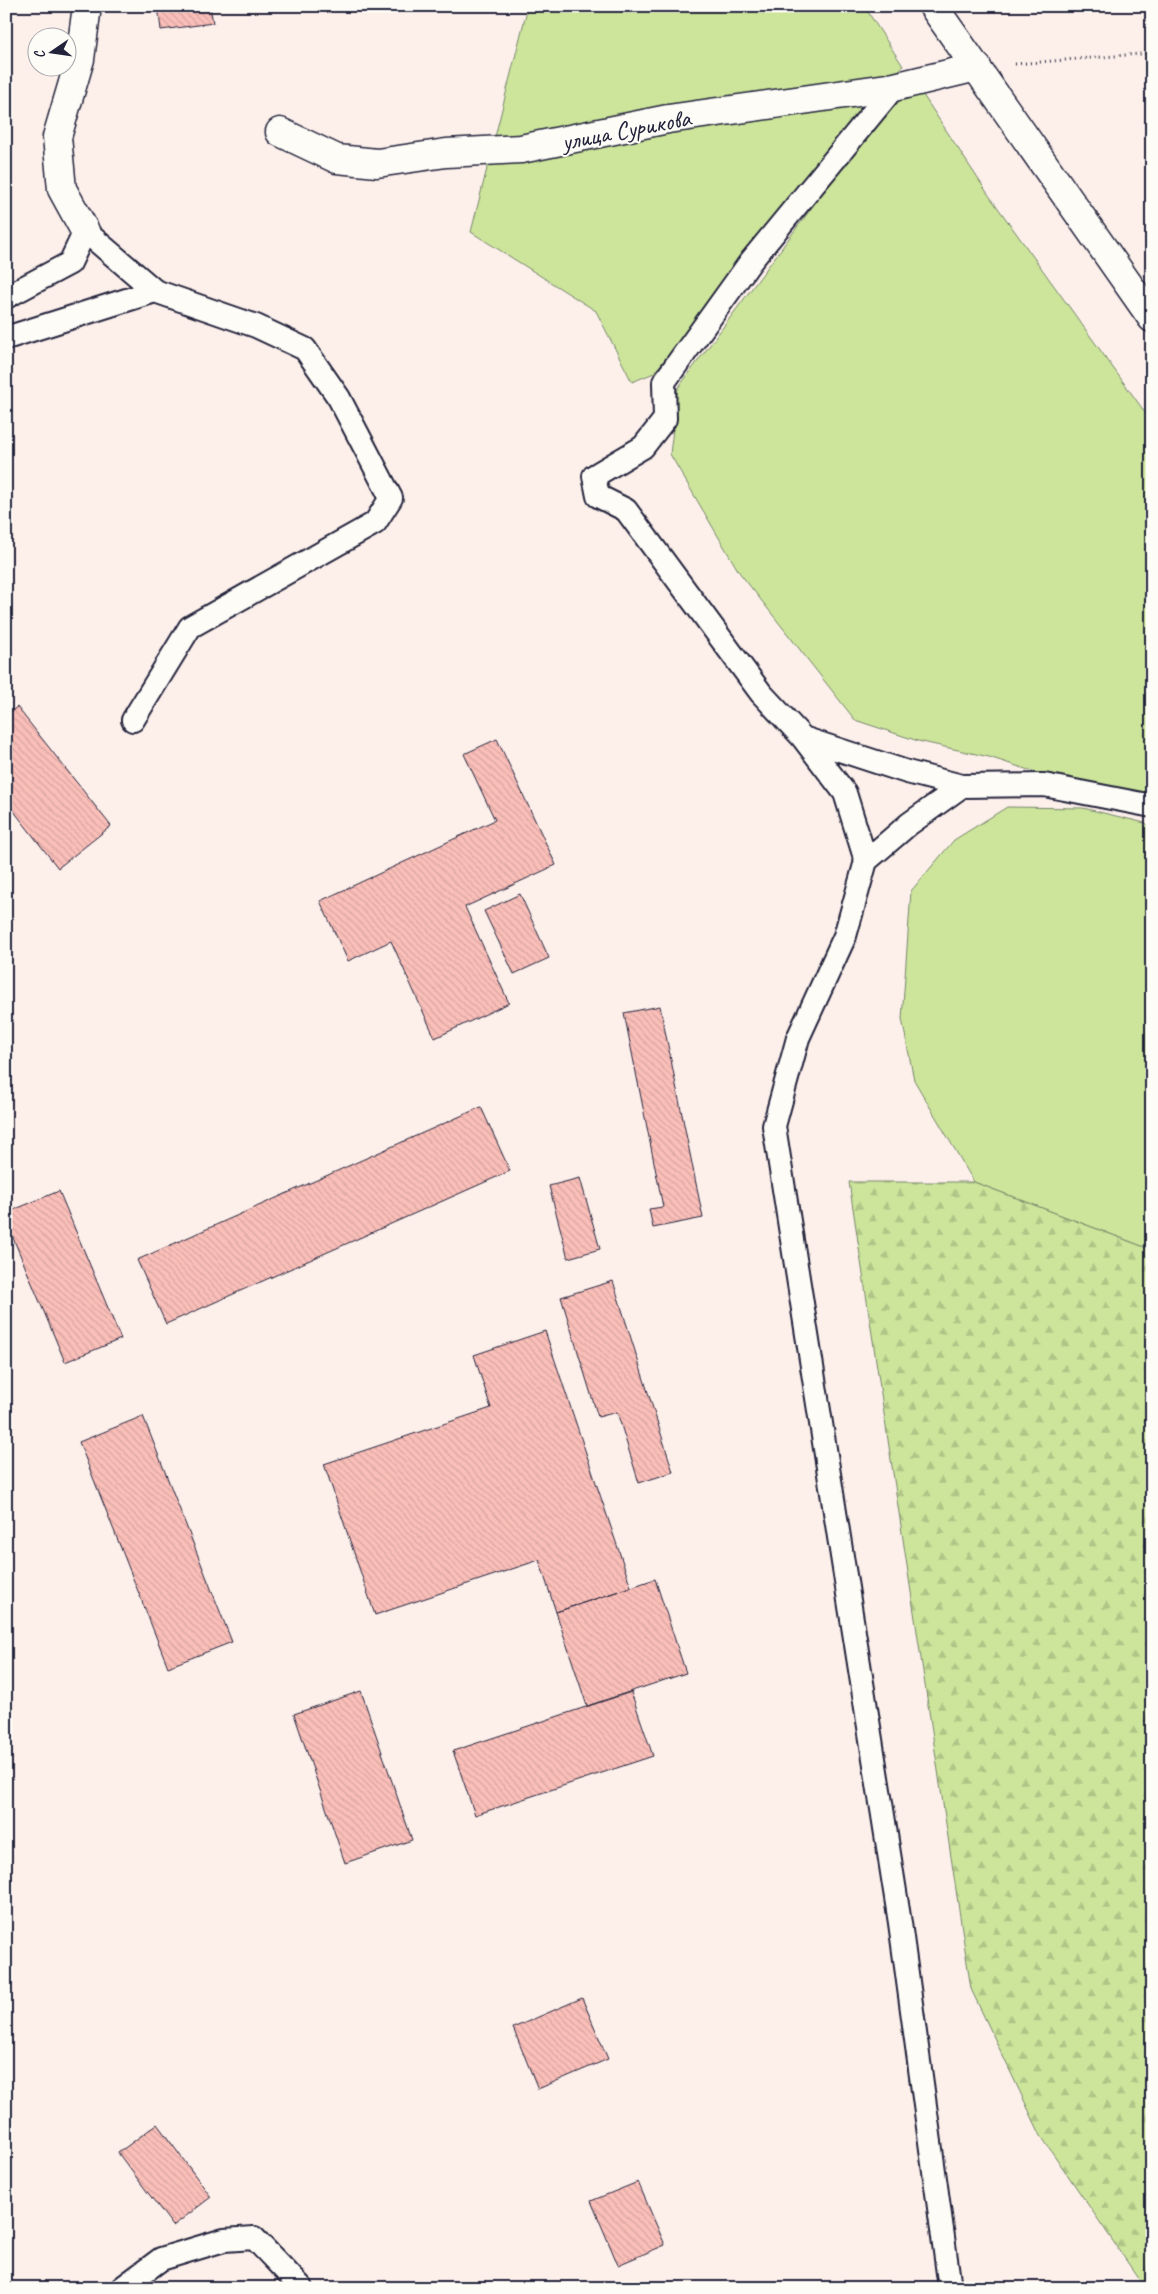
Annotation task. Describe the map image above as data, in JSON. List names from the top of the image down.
{
  "streets": {
    "street": ["улица Сурикова"]
  },
  "north": "left"
}
